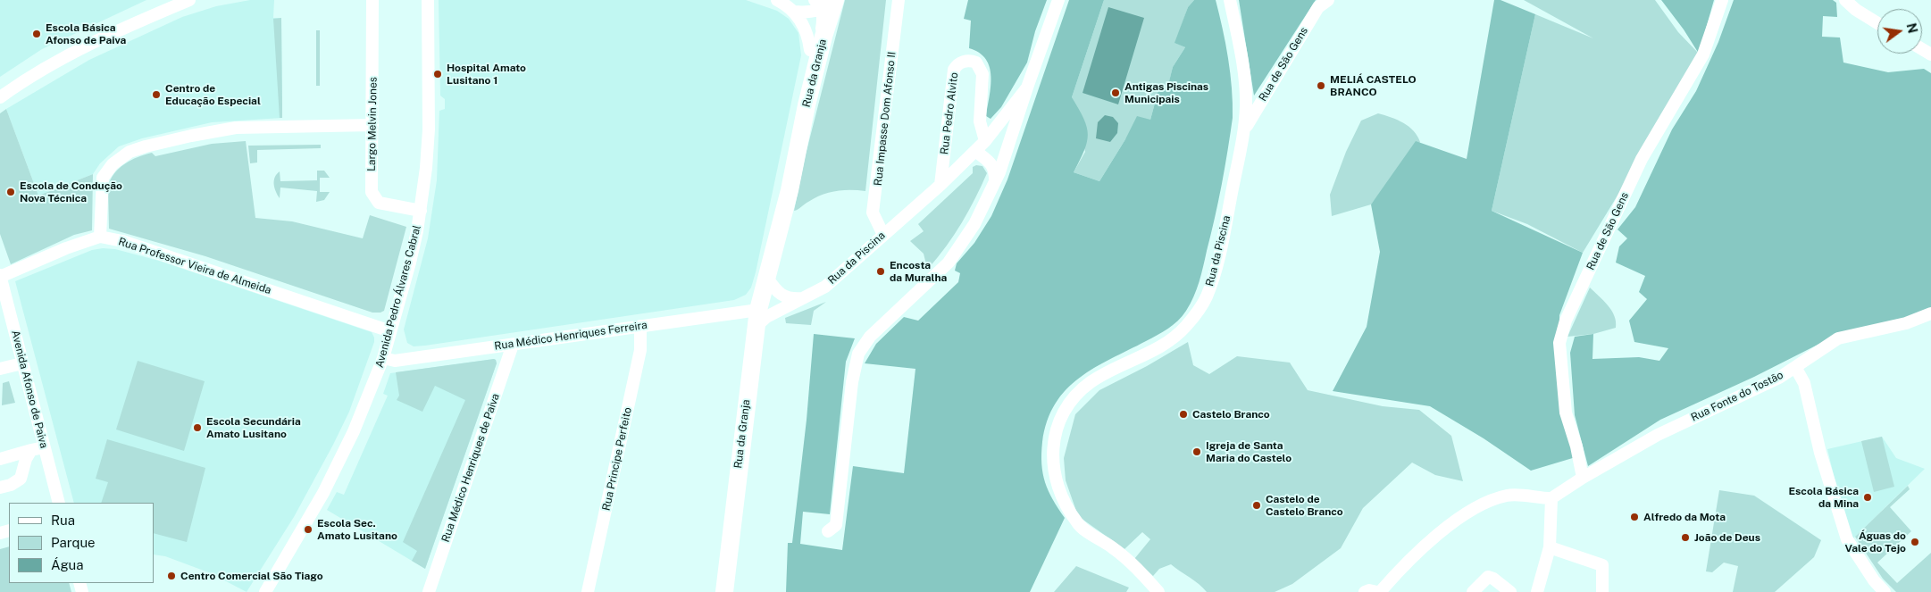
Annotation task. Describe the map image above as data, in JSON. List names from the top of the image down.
{
  "streets": {
    "main road": ["Rua da Granja"],
    "street": [
      "Rua de São Gens",
      "Rua Pedro Alvito",
      "Rua Impasse Dom Afonso II",
      "Largo Melvin Jones",
      "Rua da Piscina",
      "Rua Professor Vieira de Almeida",
      "Avenida Pedro Álvares Cabral",
      "Rua Médico Henriques Ferreira",
      "Avenida Afonso de Paiva",
      "Rua Fonte do Tostão",
      "Rua Principe Perfeito",
      "Rua Médico Henriques de Paiva"
    ]
  },
  "crossings": [
    ["Rua de São Gens", "Rua da Piscina"],
    ["Rua de São Gens", "Rua Fonte do Tostão"],
    ["Rua da Granja", "Rua da Piscina"],
    ["Rua da Granja", "Rua Médico Henriques Ferreira"],
    ["Rua Pedro Alvito", "Rua da Piscina"],
    ["Rua Impasse Dom Afonso II", "Rua da Piscina"],
    ["Largo Melvin Jones", "Avenida Pedro Álvares Cabral"],
    ["Rua da Piscina", "Rua Médico Henriques Ferreira"],
    ["Rua Professor Vieira de Almeida", "Avenida Pedro Álvares Cabral"],
    ["Avenida Pedro Álvares Cabral", "Rua Médico Henriques Ferreira"],
    ["Rua Médico Henriques Ferreira", "Rua Principe Perfeito"],
    ["Rua Médico Henriques Ferreira", "Rua Médico Henriques de Paiva"]
  ],
  "places": [
    "Escola Básica Afonso de Paiva",
    "Hospital Amato Lusitano 1",
    "MELIÁ CASTELO BRANCO",
    "Antigas Piscinas Municipais",
    "Centro de Educação Especial",
    "Escola de Condução Nova Técnica",
    "Encosta da Muralha",
    "Castelo Branco",
    "Escola Secundária Amato Lusitano",
    "Igreja de Santa Maria do Castelo",
    "Escola Básica da Mina",
    "Castelo de Castelo Branco",
    "Alfredo da Mota",
    "Escola Sec. Amato Lusitano",
    "João de Deus",
    "Águas do Vale do Tejo",
    "Centro Comercial São Tiago"
  ],
  "legend": ["Rua", "Parque", "Água"],
  "north": "right"
}
